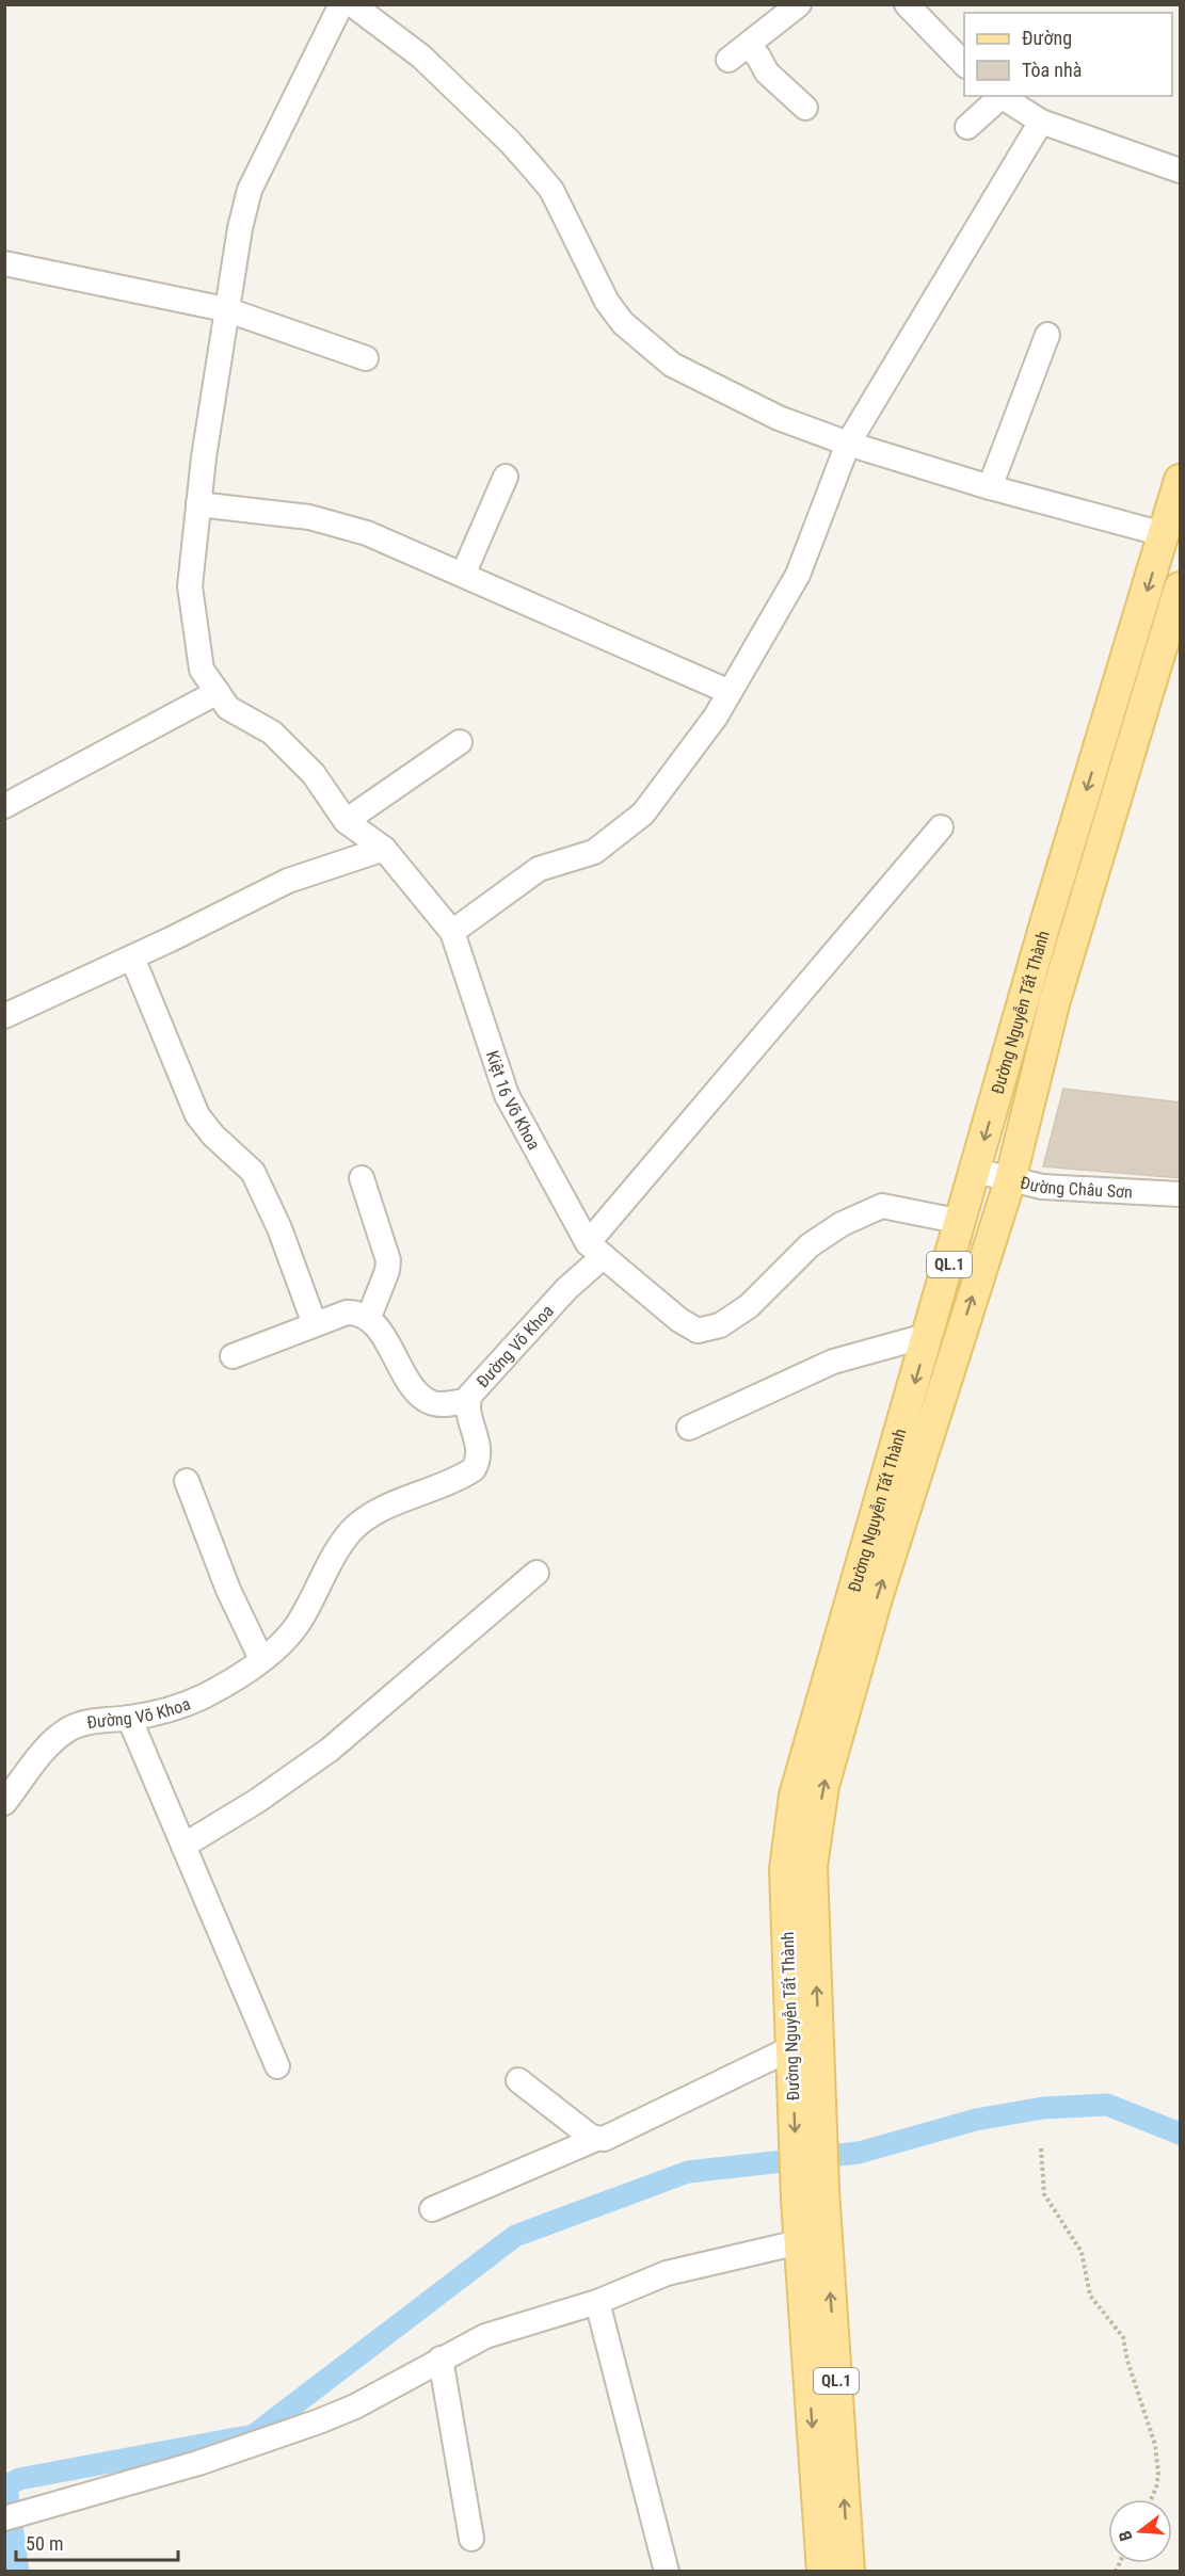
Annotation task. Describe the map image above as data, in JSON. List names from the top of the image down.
{
  "streets": {
    "main road": ["Đường Nguyễn Tất Thành", "QL.1"],
    "street": ["Kiệt 16 Võ Khoa", "Đường Châu Sơn", "Đường Võ Khoa"]
  },
  "crossings": [
    ["Đường Nguyễn Tất Thành", "Đường Châu Sơn"],
    ["Kiệt 16 Võ Khoa", "Đường Võ Khoa"]
  ],
  "legend": ["Đường", "Tòa nhà"],
  "scale_bar": "50 m",
  "north": "left"
}
